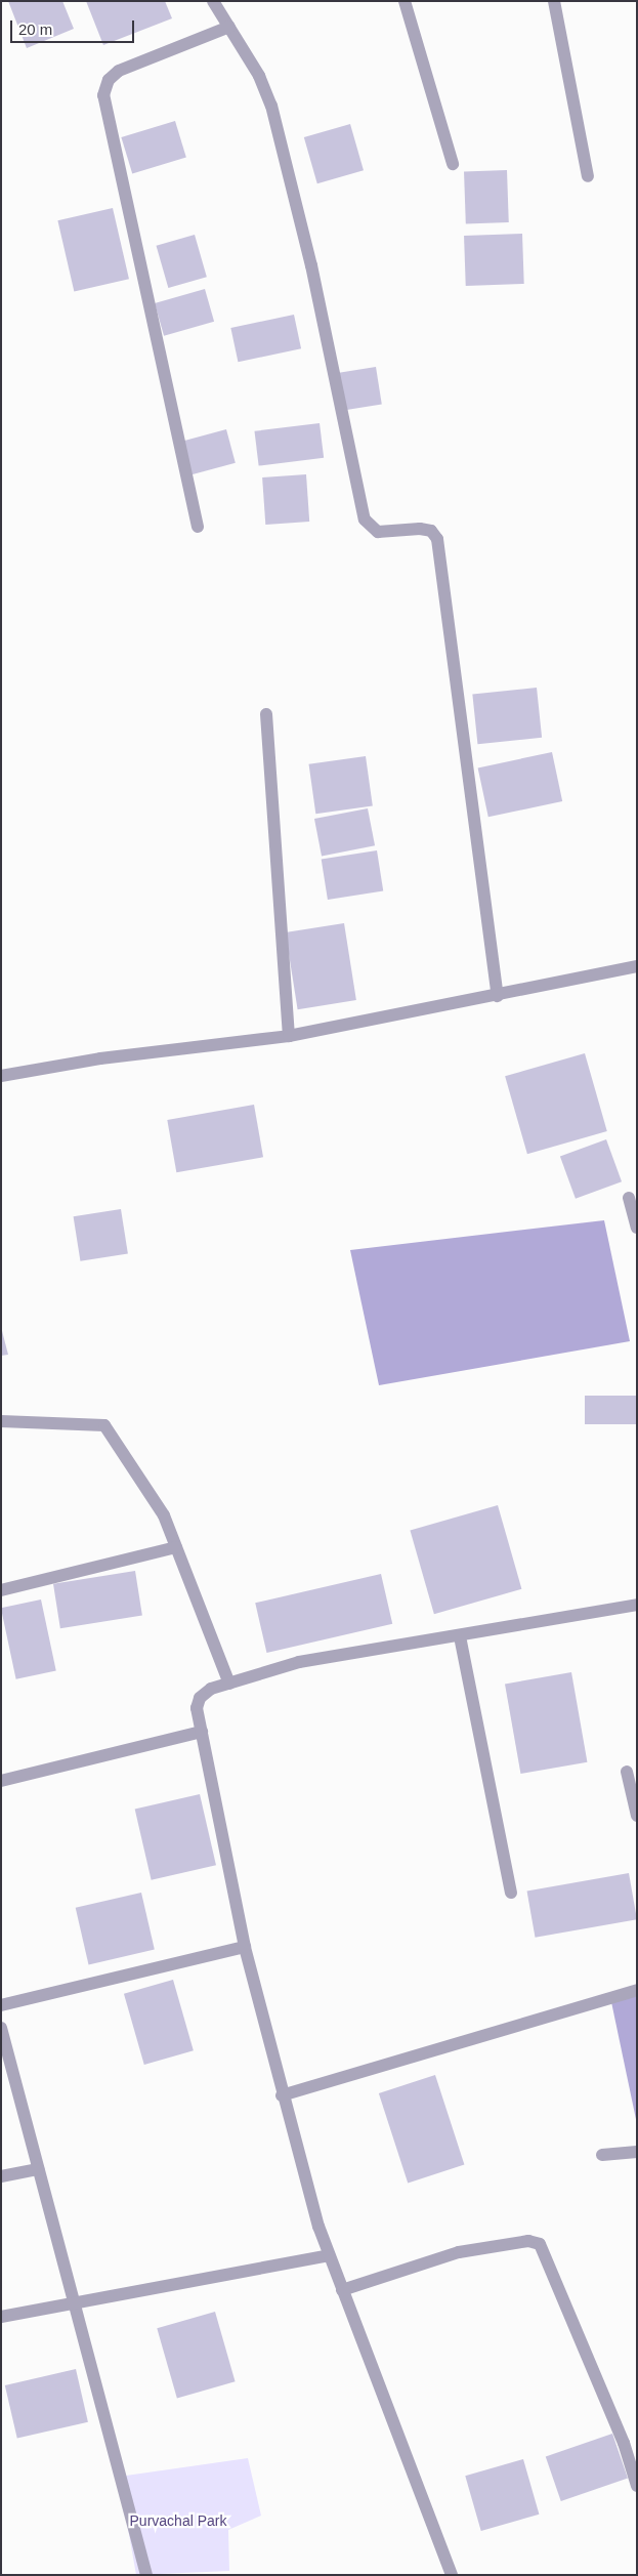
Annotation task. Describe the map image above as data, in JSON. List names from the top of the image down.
{
  "parks": ["Purvachal Park"],
  "scale_bar": "20 m"
}
